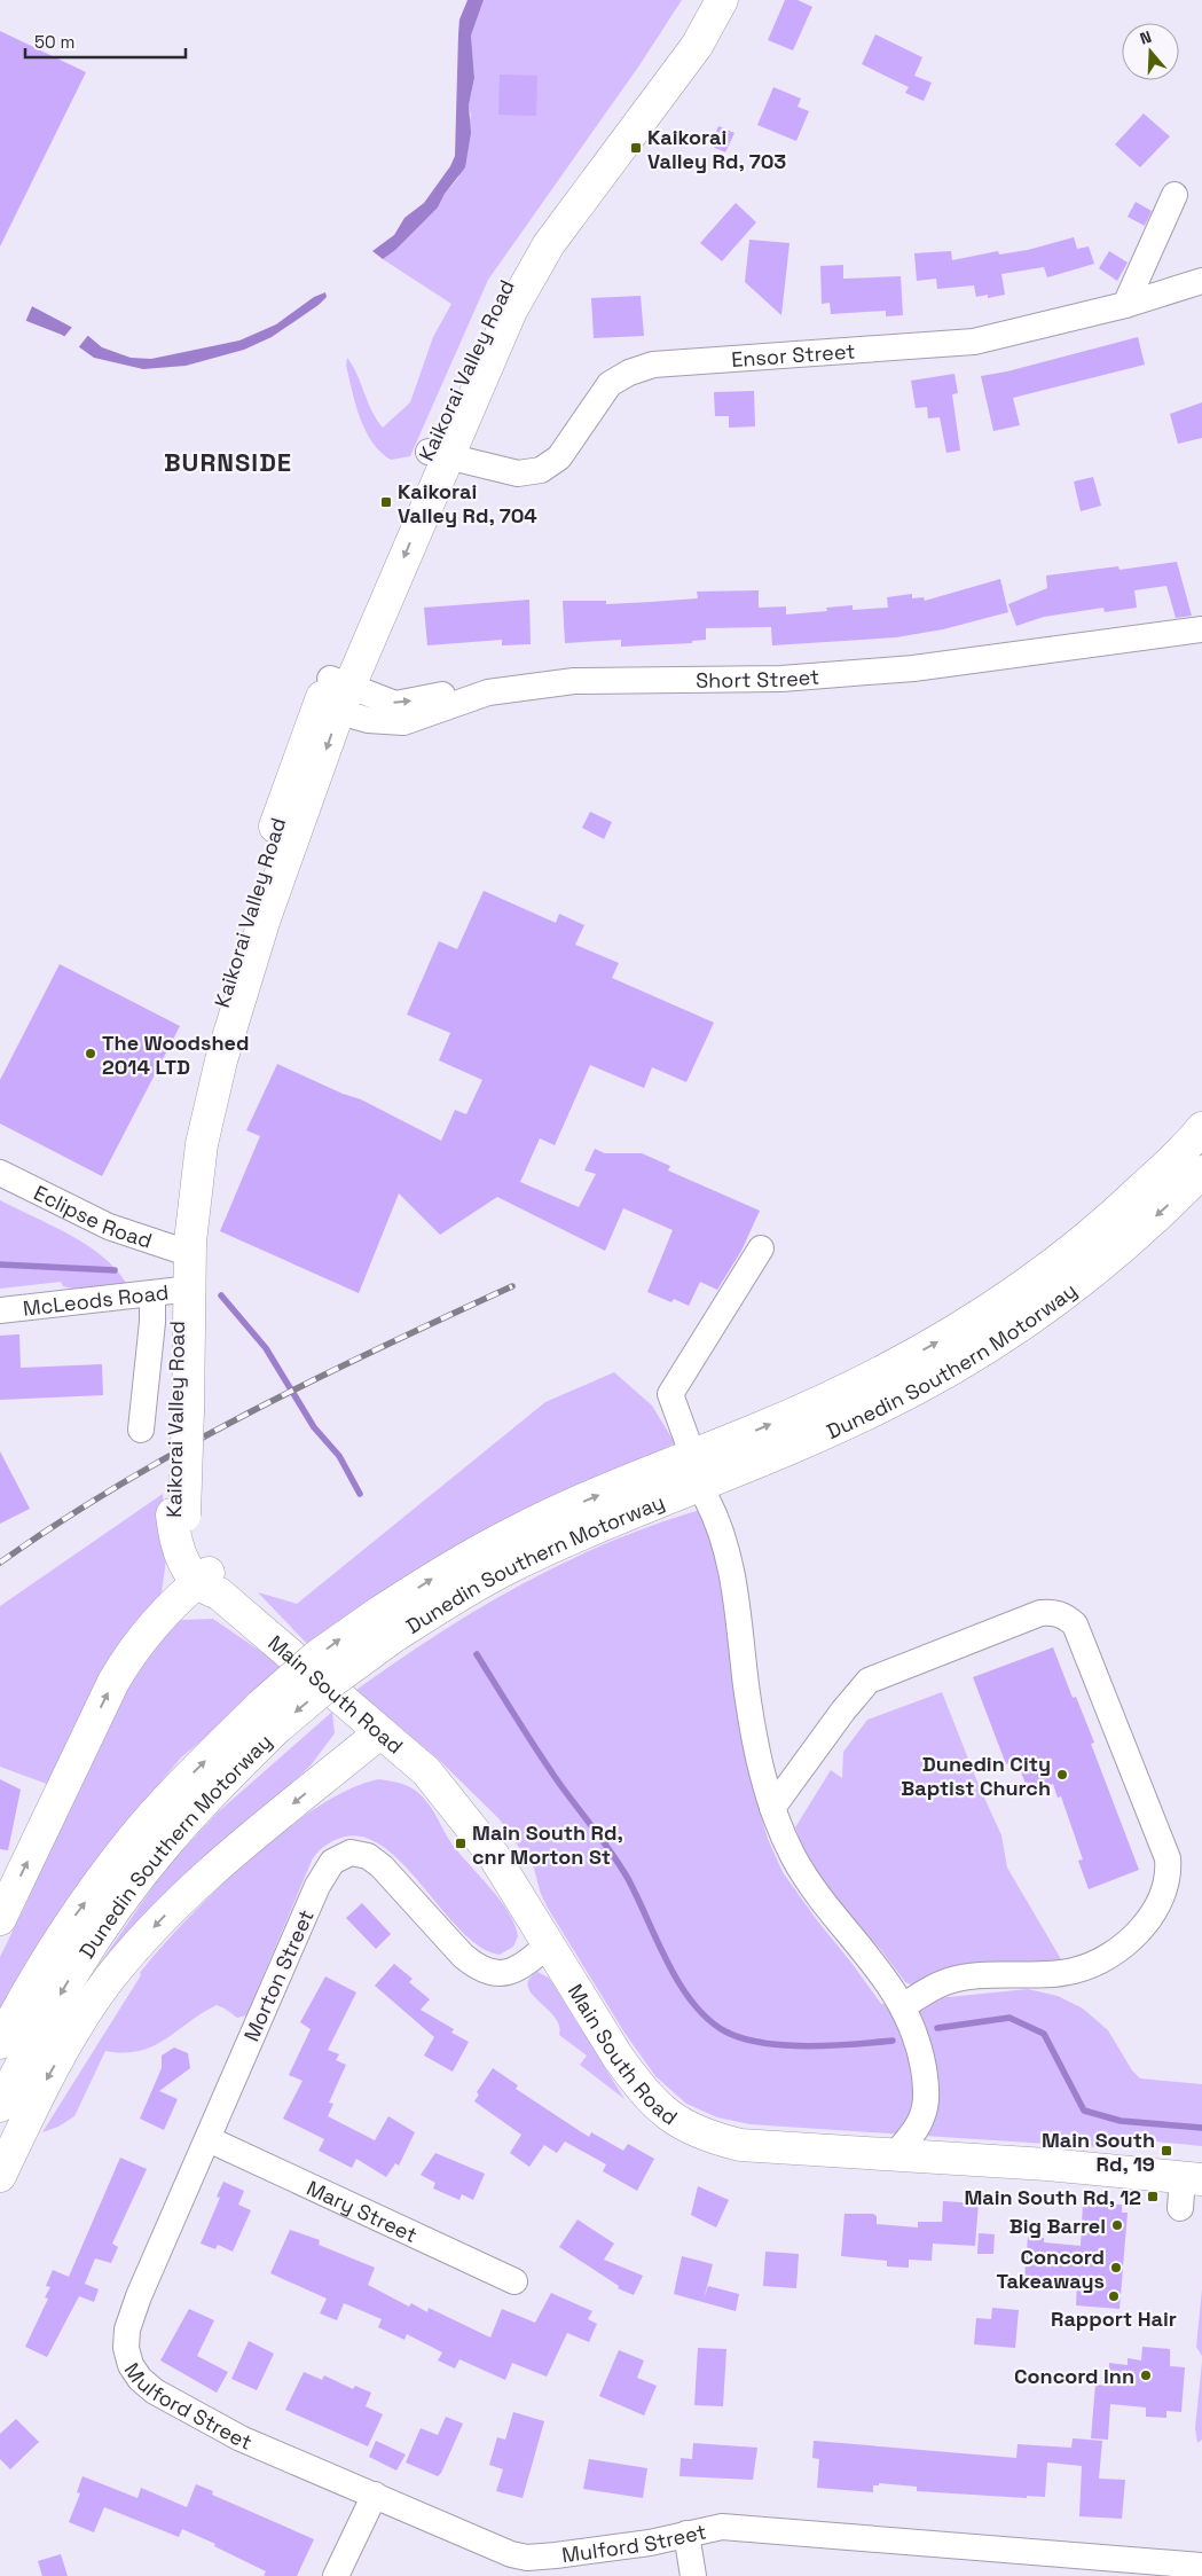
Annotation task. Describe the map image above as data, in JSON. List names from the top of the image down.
{
  "streets": {
    "main road": ["Kaikorai Valley Road", "Dunedin Southern Motorway", "Main South Road"],
    "street": [
      "Ensor Street",
      "Short Street",
      "Eclipse Road",
      "McLeods Road",
      "Morton Street",
      "Mary Street",
      "Mulford Street"
    ]
  },
  "crossings": [
    ["Ensor Street", "Kaikorai Valley Road"],
    ["Kaikorai Valley Road", "Short Street"],
    ["Kaikorai Valley Road", "Eclipse Road"],
    ["Kaikorai Valley Road", "McLeods Road"],
    ["Kaikorai Valley Road", "Main South Road"],
    ["Main South Road", "Morton Street"],
    ["Morton Street", "Mary Street"],
    ["Morton Street", "Mulford Street"]
  ],
  "districts": ["BURNSIDE"],
  "places": {
    "transit": [
      "Kaikorai Valley Rd, 703",
      "Kaikorai Valley Rd, 704",
      "Main South Rd, cnr Morton St",
      "Main South Rd, 19",
      "Main South Rd, 12"
    ],
    "other": [
      "The Woodshed 2014 LTD",
      "Dunedin City Baptist Church",
      "Big Barrel",
      "Concord Takeaways",
      "Rapport Hair",
      "Concord Inn"
    ]
  },
  "scale_bar": "50 m",
  "north": "top"
}
